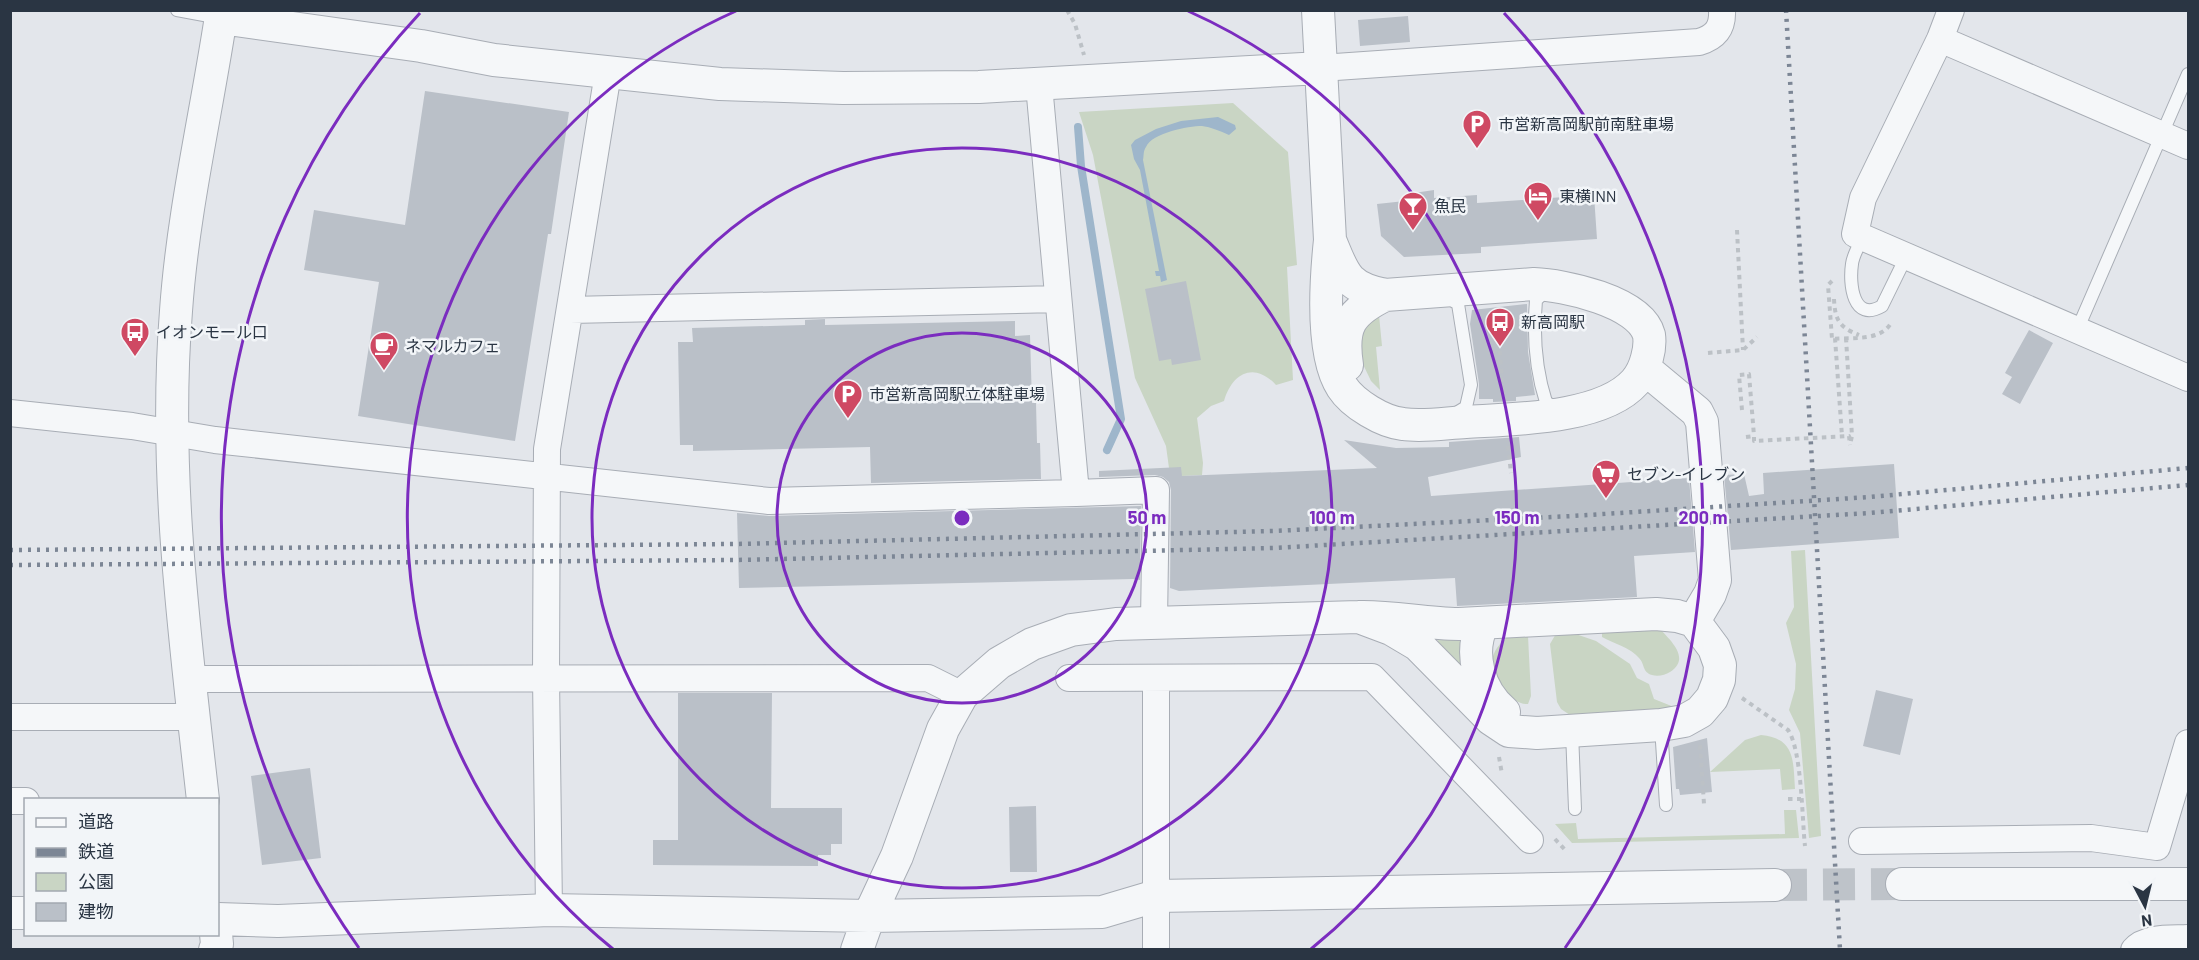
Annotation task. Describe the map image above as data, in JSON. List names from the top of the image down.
{
  "places": {
    "parking": ["市営新高岡駅前南駐車場", "市営新高岡駅立体駐車場"],
    "hotel": ["東横INN"],
    "bar": ["魚民"],
    "bus stop": ["新高岡駅", "イオンモール口"],
    "cafe": ["ネマルカフェ"],
    "supermarket": ["セブン-イレブン"]
  },
  "legend": [
    "道路",
    "鉄道",
    "公園",
    "建物"
  ],
  "north": "bottom",
  "rings": [
    "50 m",
    "100 m",
    "150 m",
    "200 m"
  ]
}
